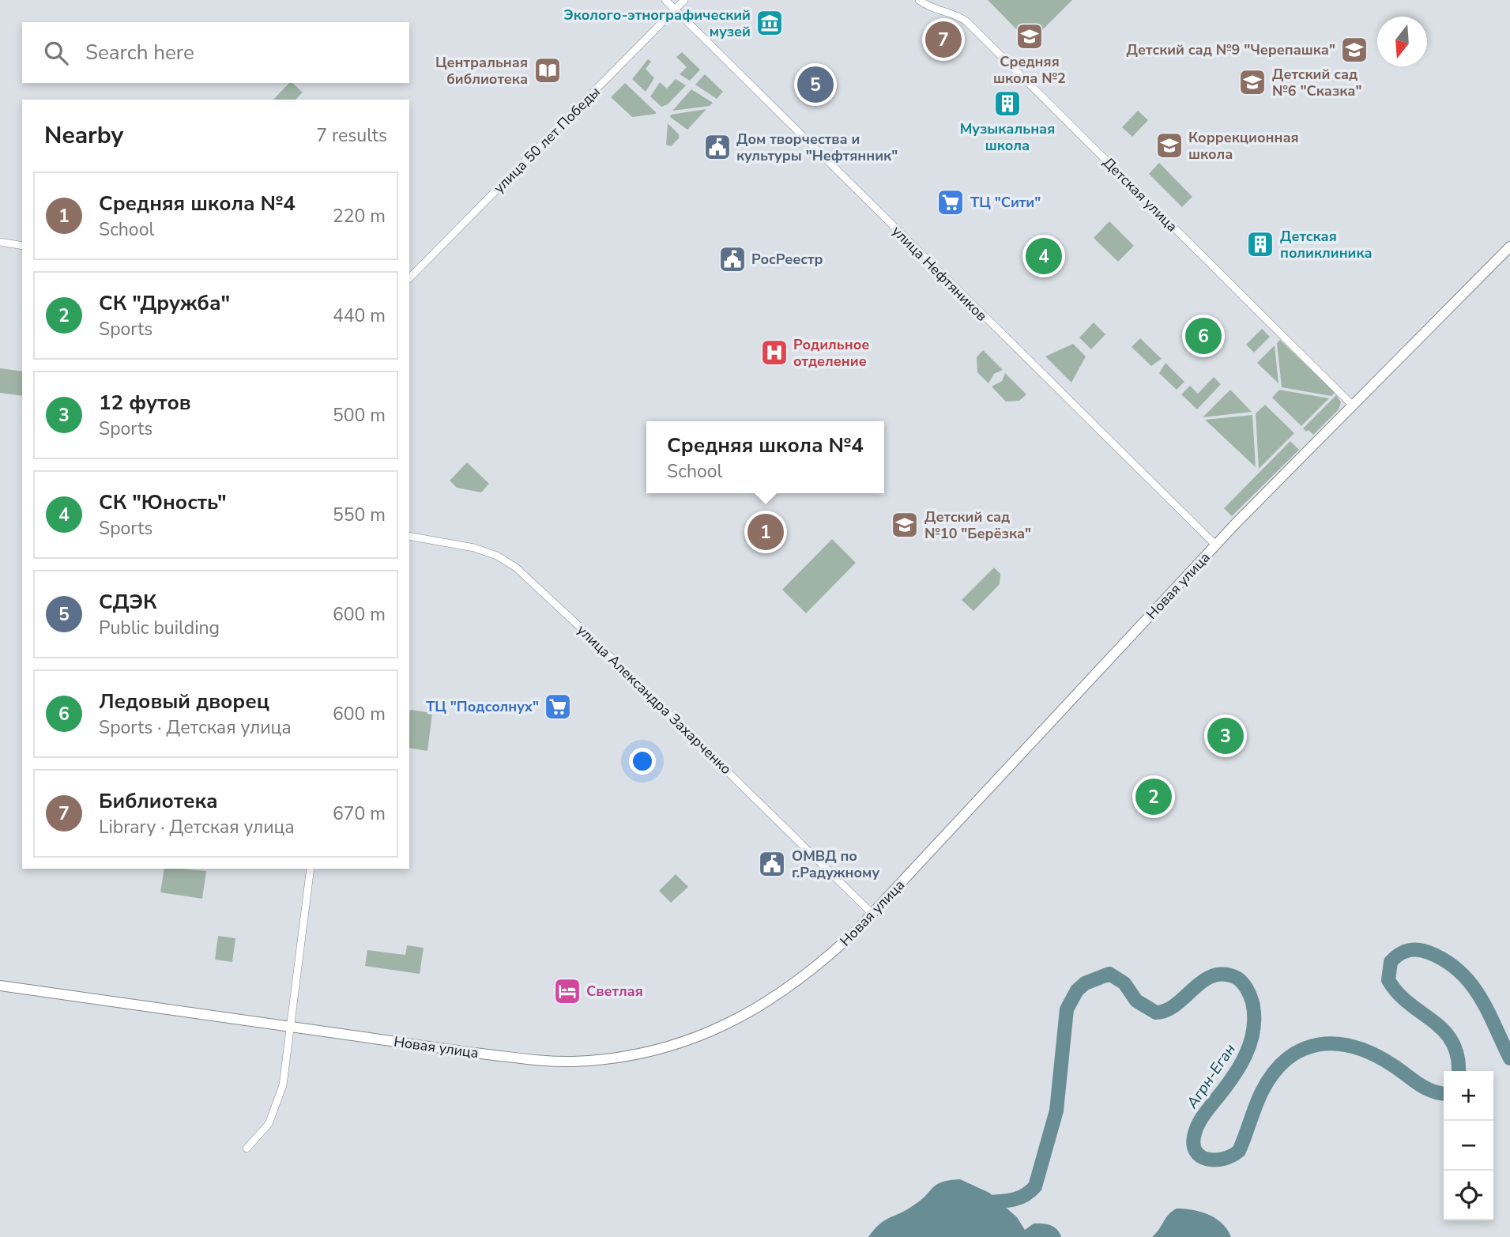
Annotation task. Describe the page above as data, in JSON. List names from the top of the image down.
{
  "streets": {
    "street": [
      "улица 50 лет Победы",
      "Детская улица",
      "улица Нефтяников",
      "Новая улица",
      "улица Александра Захарченко"
    ]
  },
  "crossings": [
    ["улица 50 лет Победы", "улица Нефтяников"],
    ["Детская улица", "Новая улица"],
    ["улица Нефтяников", "Новая улица"],
    ["Новая улица", "улица Александра Захарченко"]
  ],
  "water": ["Агрн-Еган"],
  "places": {
    "museum": ["Эколого-этнографический музей"],
    "school or university": [
      "Средняя школа №2",
      "Детский сад №9 \"Черепашка\"",
      "Детский сад №6 \"Сказка\"",
      "Коррекционная школа",
      "Детский сад №10 \"Берёзка\""
    ],
    "library": ["Центральная библиотека"],
    "building": ["Музыкальная школа", "Детская поликлиника"],
    "public building": ["Дом творчества и культуры \"Нефтянник\"", "РосРеестр", "ОМВД по г.Радужному"],
    "supermarket": ["ТЦ \"Сити\"", "ТЦ \"Подсолнух\""],
    "hospital": ["Родильное отделение"],
    "hotel": ["Светлая"]
  },
  "north": "bottom",
  "page": {
    "pins": [
      "7",
      "5",
      "4",
      "6",
      "1",
      "3",
      "2"
    ],
    "search": "Search here",
    "heading": ["Nearby", "7 results"],
    "list": [
      {
        "mark": "1",
        "name": "Средняя школа №4",
        "note": "School",
        "value": "220 m"
      },
      {
        "mark": "2",
        "name": "СК \"Дружба\"",
        "note": "Sports",
        "value": "440 m"
      },
      {
        "mark": "3",
        "name": "12 футов",
        "note": "Sports",
        "value": "500 m"
      },
      {
        "mark": "4",
        "name": "СК \"Юность\"",
        "note": "Sports",
        "value": "550 m"
      },
      {
        "mark": "5",
        "name": "СДЭК",
        "note": "Public building",
        "value": "600 m"
      },
      {
        "mark": "6",
        "name": "Ледовый дворец",
        "note": "Sports · Детская улица",
        "value": "600 m"
      },
      {
        "mark": "7",
        "name": "Библиотека",
        "note": "Library · Детская улица",
        "value": "670 m"
      }
    ],
    "popup": ["Средняя школа №4", "School"],
    "map_buttons": ["+", "−"]
  }
}
